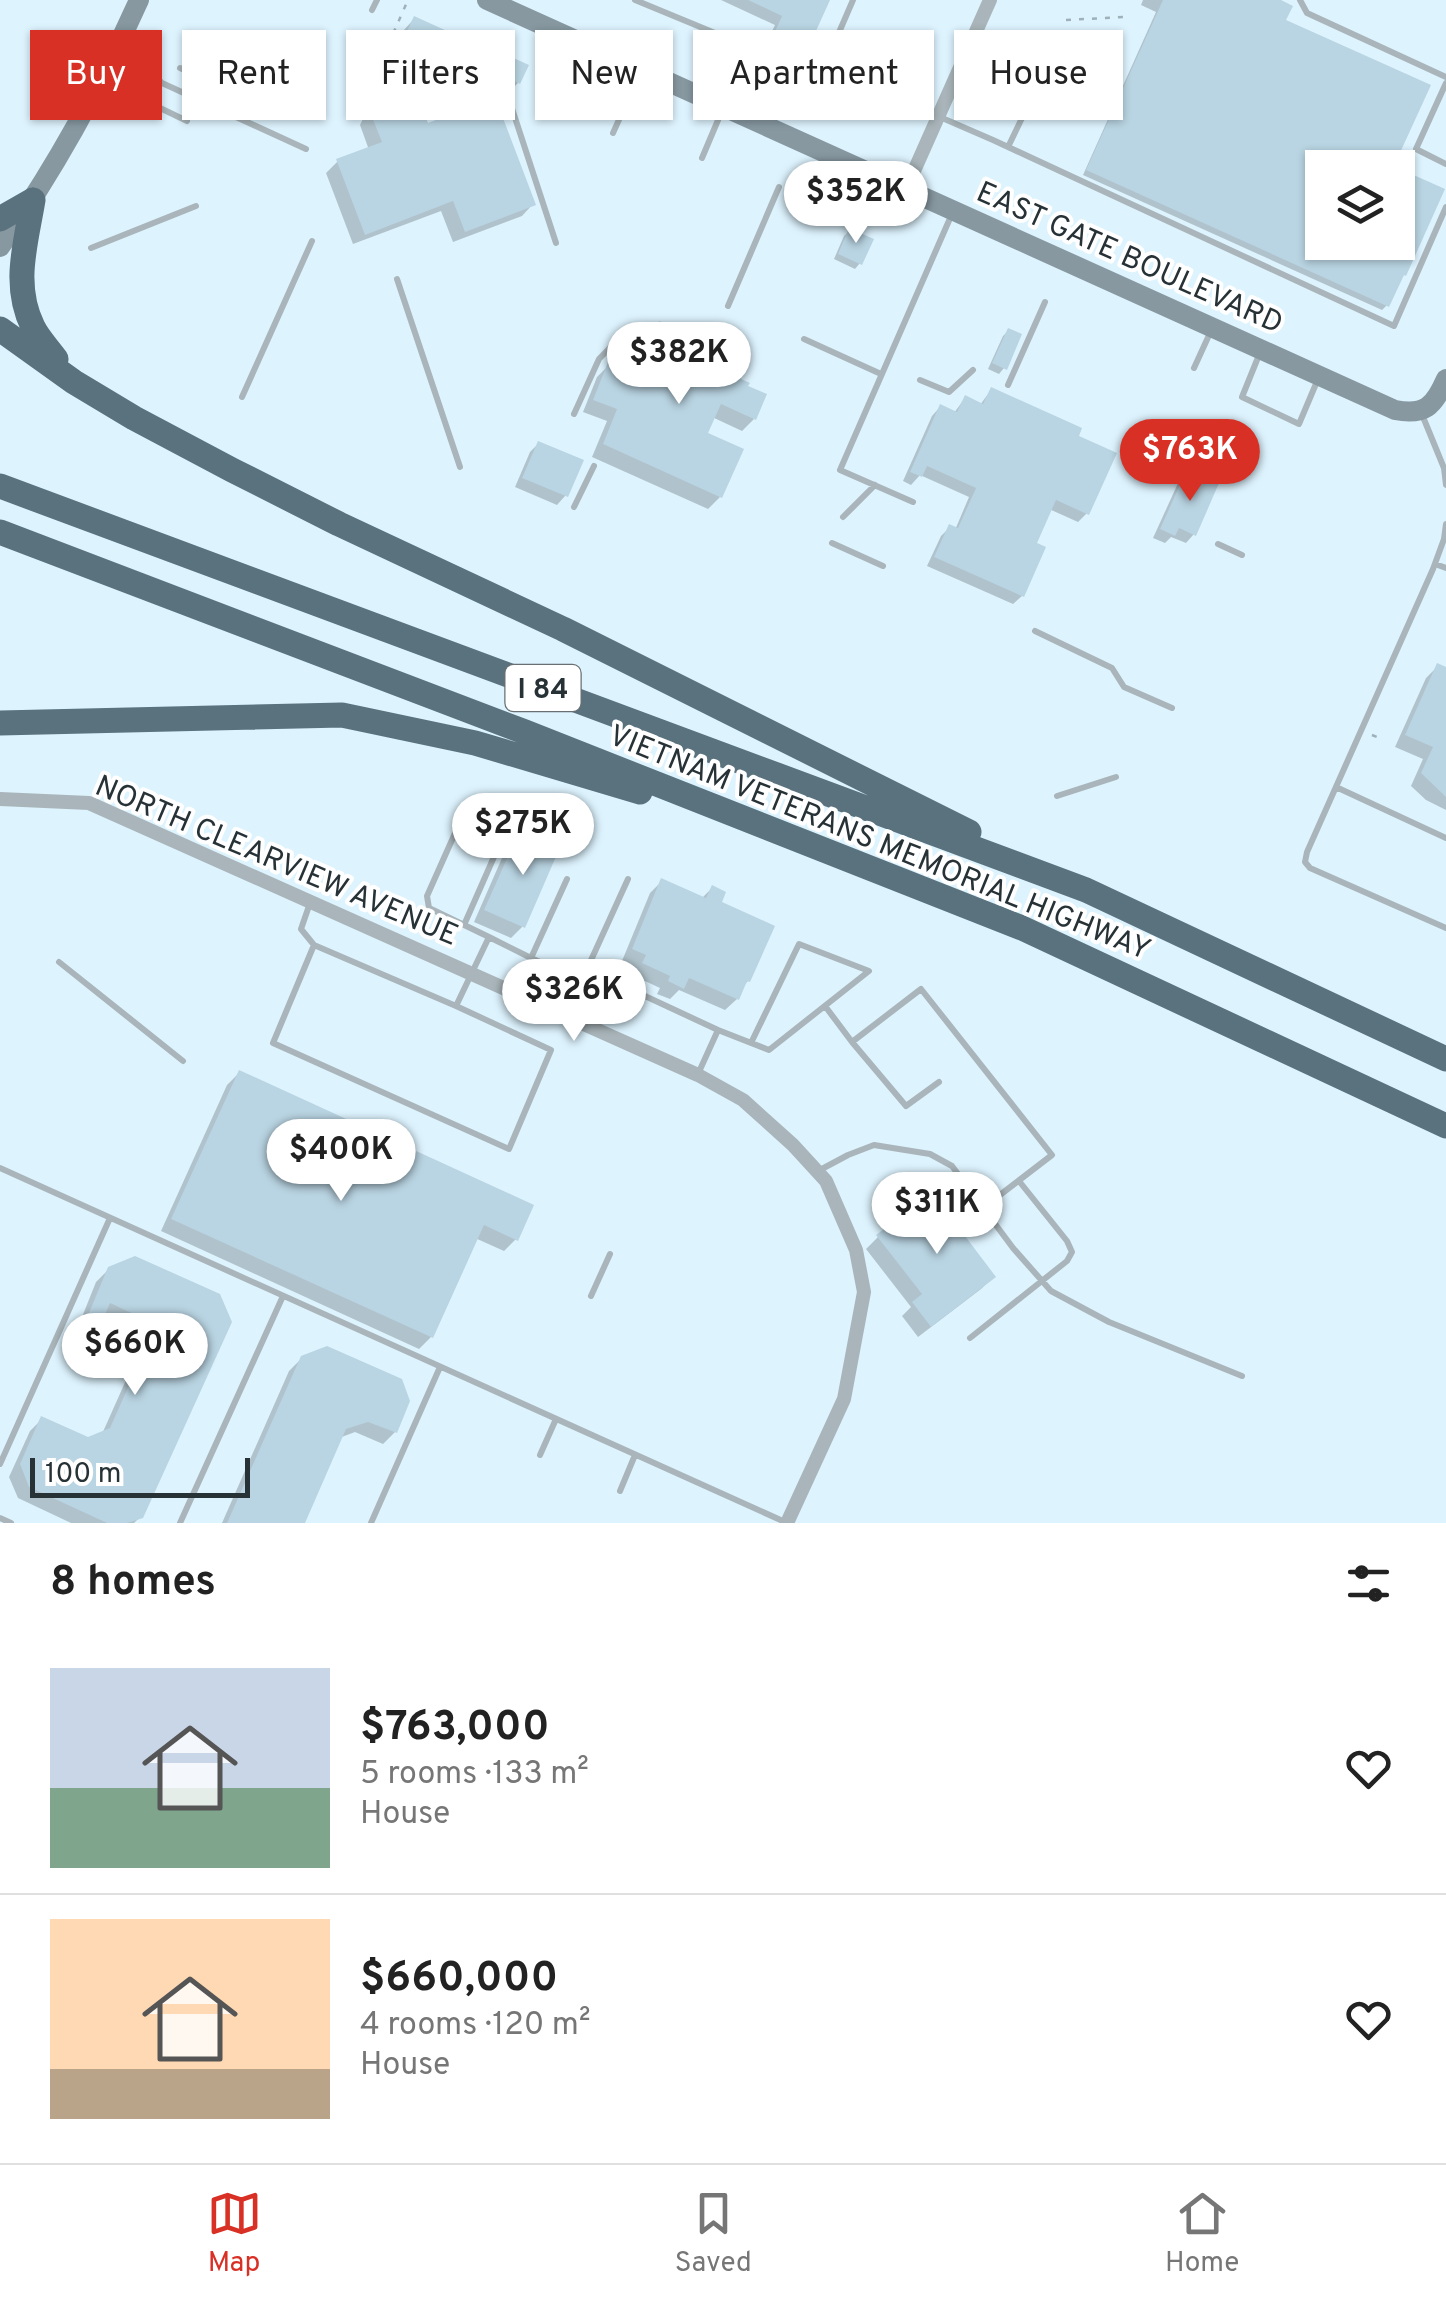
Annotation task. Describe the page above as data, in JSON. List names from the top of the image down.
{
  "streets": {
    "highway": ["I 84", "VIETNAM VETERANS MEMORIAL HIGHWAY"],
    "street": ["EAST GATE BOULEVARD", "NORTH CLEARVIEW AVENUE"]
  },
  "scale_bar": "100 m",
  "page": {
    "chip": [
      "Buy",
      "Rent",
      "Filters",
      "New",
      "Apartment",
      "House"
    ],
    "price": [
      "$352K",
      "$382K",
      "$763K",
      "$275K",
      "$326K",
      "$400K",
      "$311K",
      "$660K"
    ],
    "scale": "100 m",
    "heading": "8 homes",
    "list": [
      {
        "name": "$763,000",
        "note": "5 rooms · 133 m² · House"
      },
      {
        "name": "$660,000",
        "note": "4 rooms · 120 m² · House"
      }
    ],
    "tabs": ["Map", "Saved", "Home"]
  }
}
